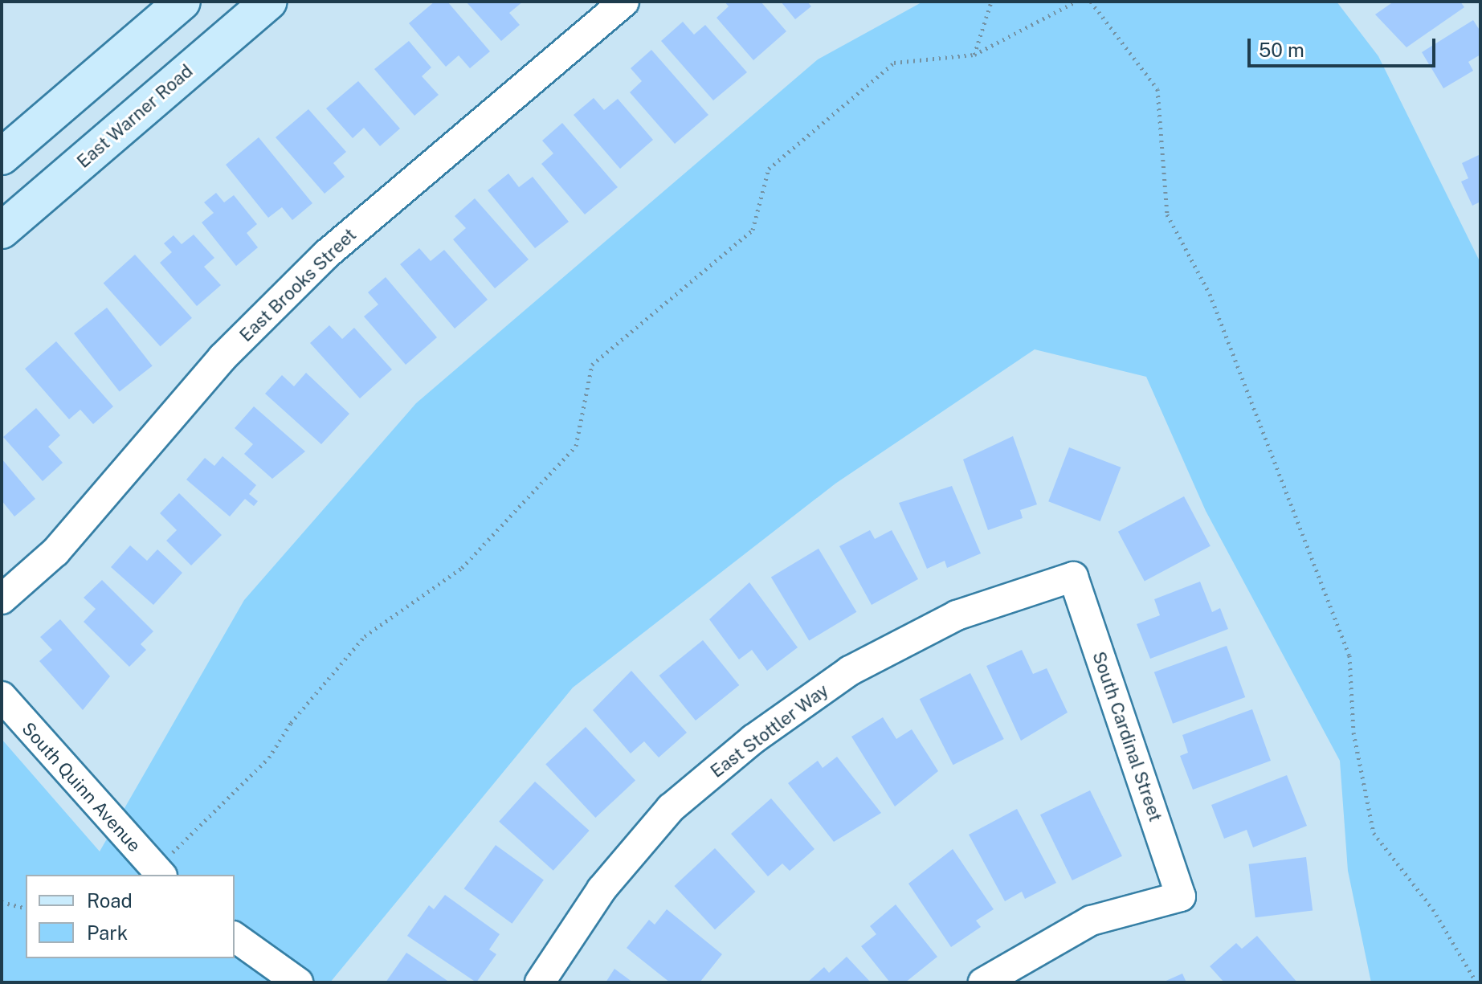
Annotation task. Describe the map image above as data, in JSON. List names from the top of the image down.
{
  "streets": {
    "main road": ["East Warner Road"],
    "street": [
      "East Brooks Street",
      "East Stottler Way",
      "South Cardinal Street",
      "South Quinn Avenue"
    ]
  },
  "crossings": [
    ["East Stottler Way", "South Cardinal Street"]
  ],
  "legend": ["Road", "Park"],
  "scale_bar": "50 m"
}
